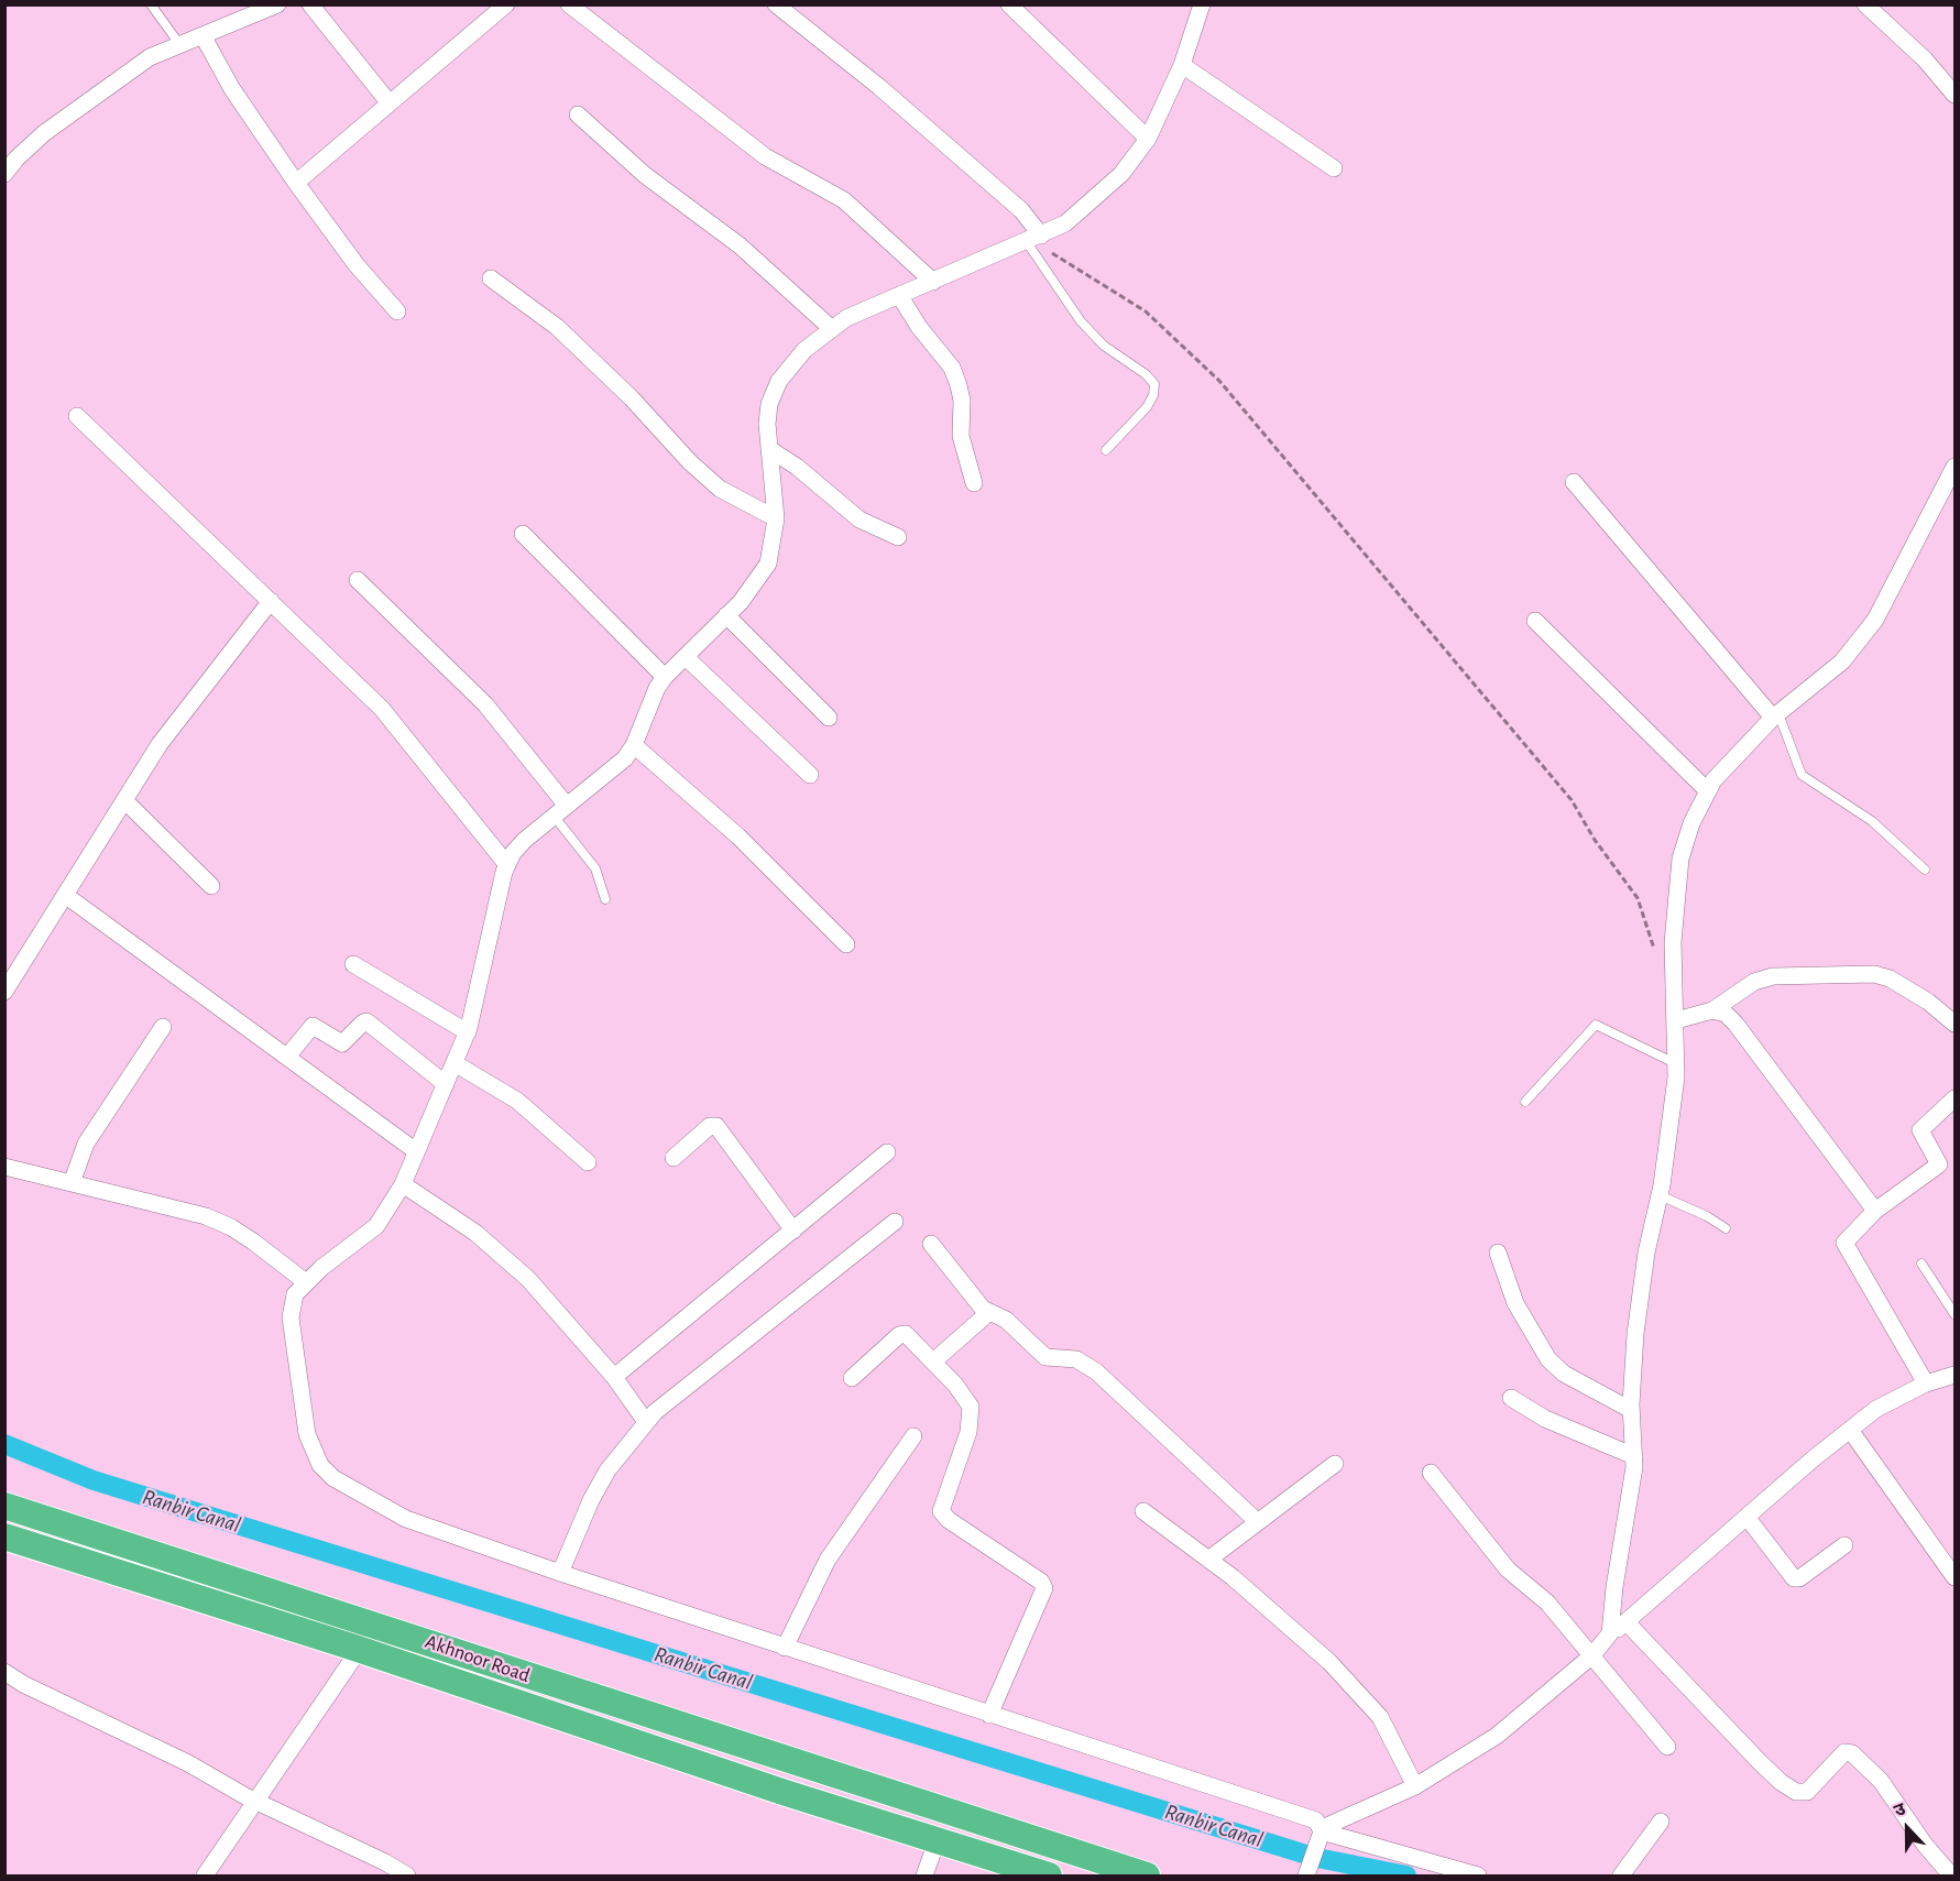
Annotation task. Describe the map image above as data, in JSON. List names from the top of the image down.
{
  "streets": {
    "highway": ["Akhnoor Road"]
  },
  "water": ["Ranbir Canal"],
  "north": "top"
}
